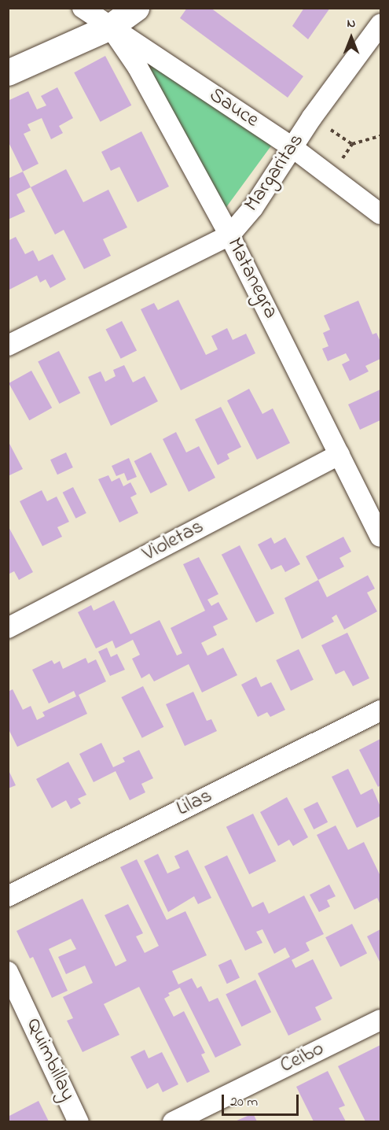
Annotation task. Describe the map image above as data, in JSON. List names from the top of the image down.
{
  "streets": {
    "street": [
      "Sauce",
      "Margaritas",
      "Matanegra",
      "Violetas",
      "Lilas",
      "Ceibo",
      "Quimbillay"
    ]
  },
  "crossings": [
    ["Sauce", "Margaritas"],
    ["Sauce", "Matanegra"],
    ["Margaritas", "Matanegra"],
    ["Matanegra", "Violetas"]
  ],
  "scale_bar": "20 m",
  "north": "top"
}
